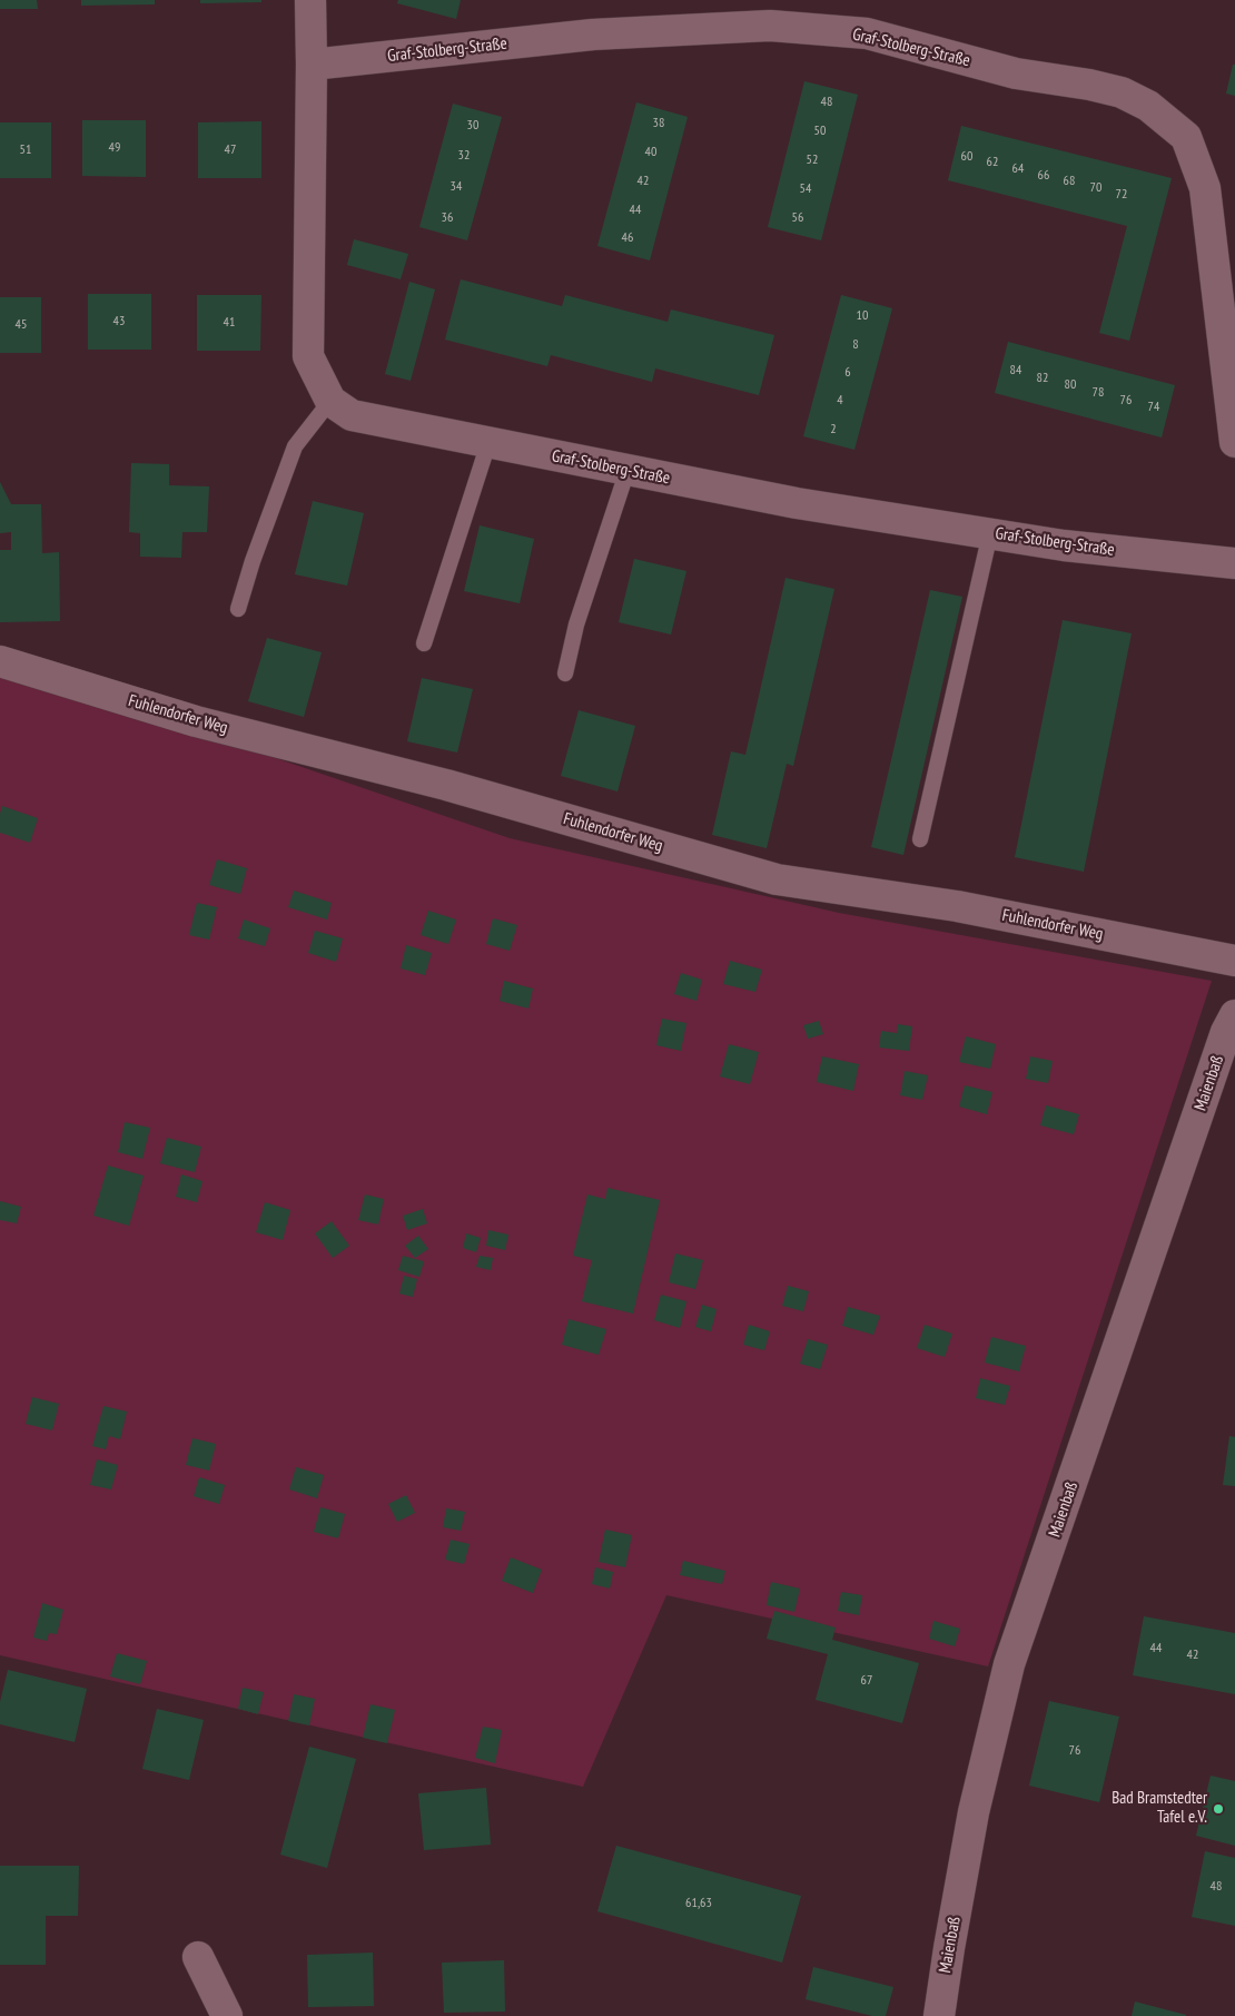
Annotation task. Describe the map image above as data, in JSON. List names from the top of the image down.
{
  "streets": {
    "street": ["Graf-Stolberg-Straße", "Fuhlendorfer Weg", "Maienbaß"]
  },
  "places": ["Bad Bramstedter Tafel e.V."],
  "house_numbers": [
    "48",
    "38",
    "30",
    "50",
    "49",
    "51",
    "47",
    "40",
    "32",
    "60",
    "52",
    "62",
    "64",
    "66",
    "42",
    "68",
    "34",
    "70",
    "54",
    "72",
    "44",
    "36",
    "56",
    "46",
    "10",
    "43",
    "41",
    "45",
    "8",
    "84",
    "6",
    "82",
    "80",
    "78",
    "4",
    "76",
    "74",
    "2",
    "44",
    "42",
    "67",
    "76",
    "48",
    "61,63"
  ]
}
